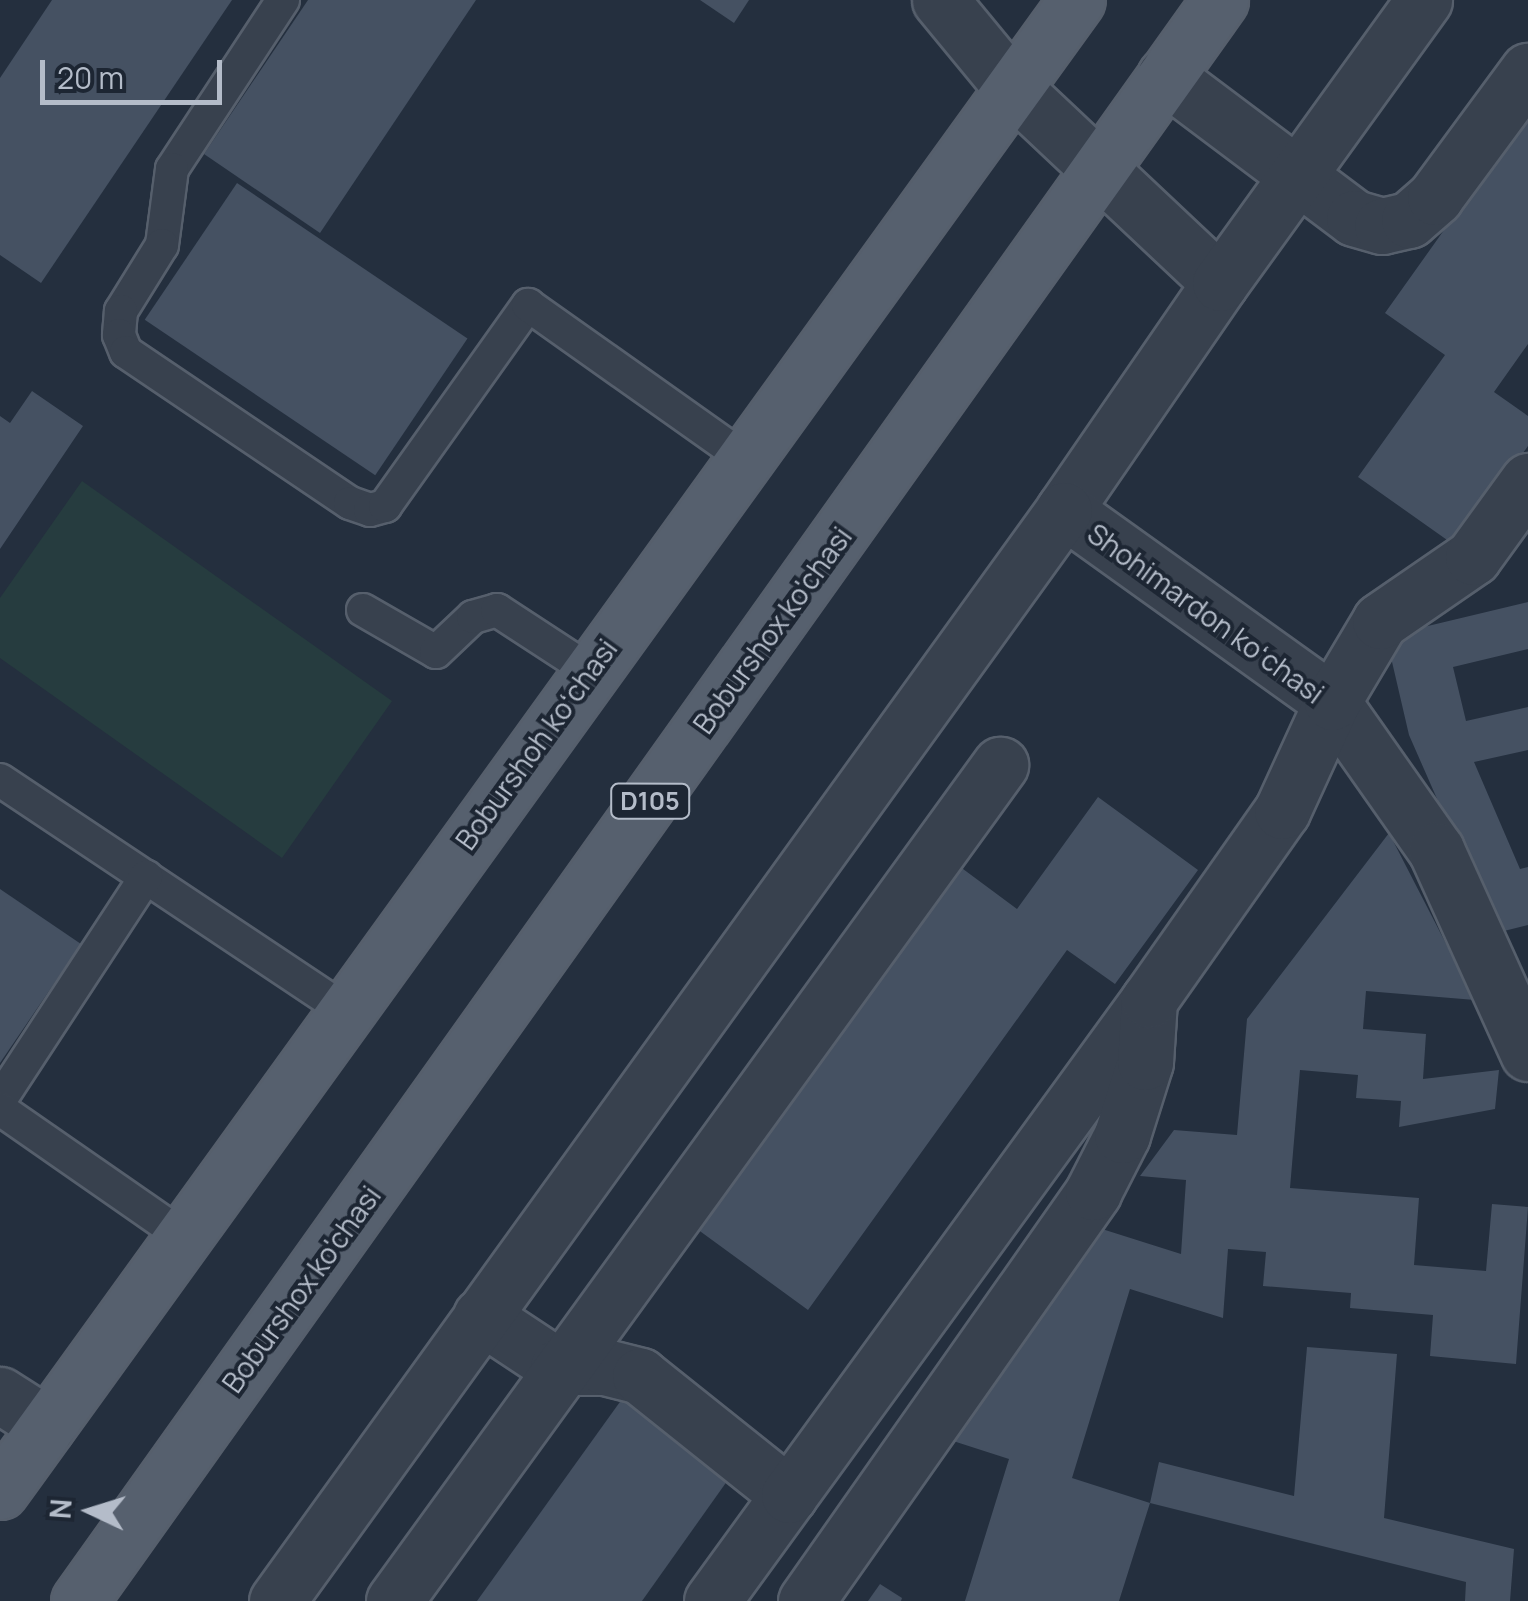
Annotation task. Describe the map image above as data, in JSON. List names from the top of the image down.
{
  "streets": {
    "main road": ["Boburshox ko'chasi", "Boburshoh koʻchasi", "D105"],
    "street": ["Shohimardon koʻchasi"]
  },
  "scale_bar": "20 m",
  "north": "left"
}
